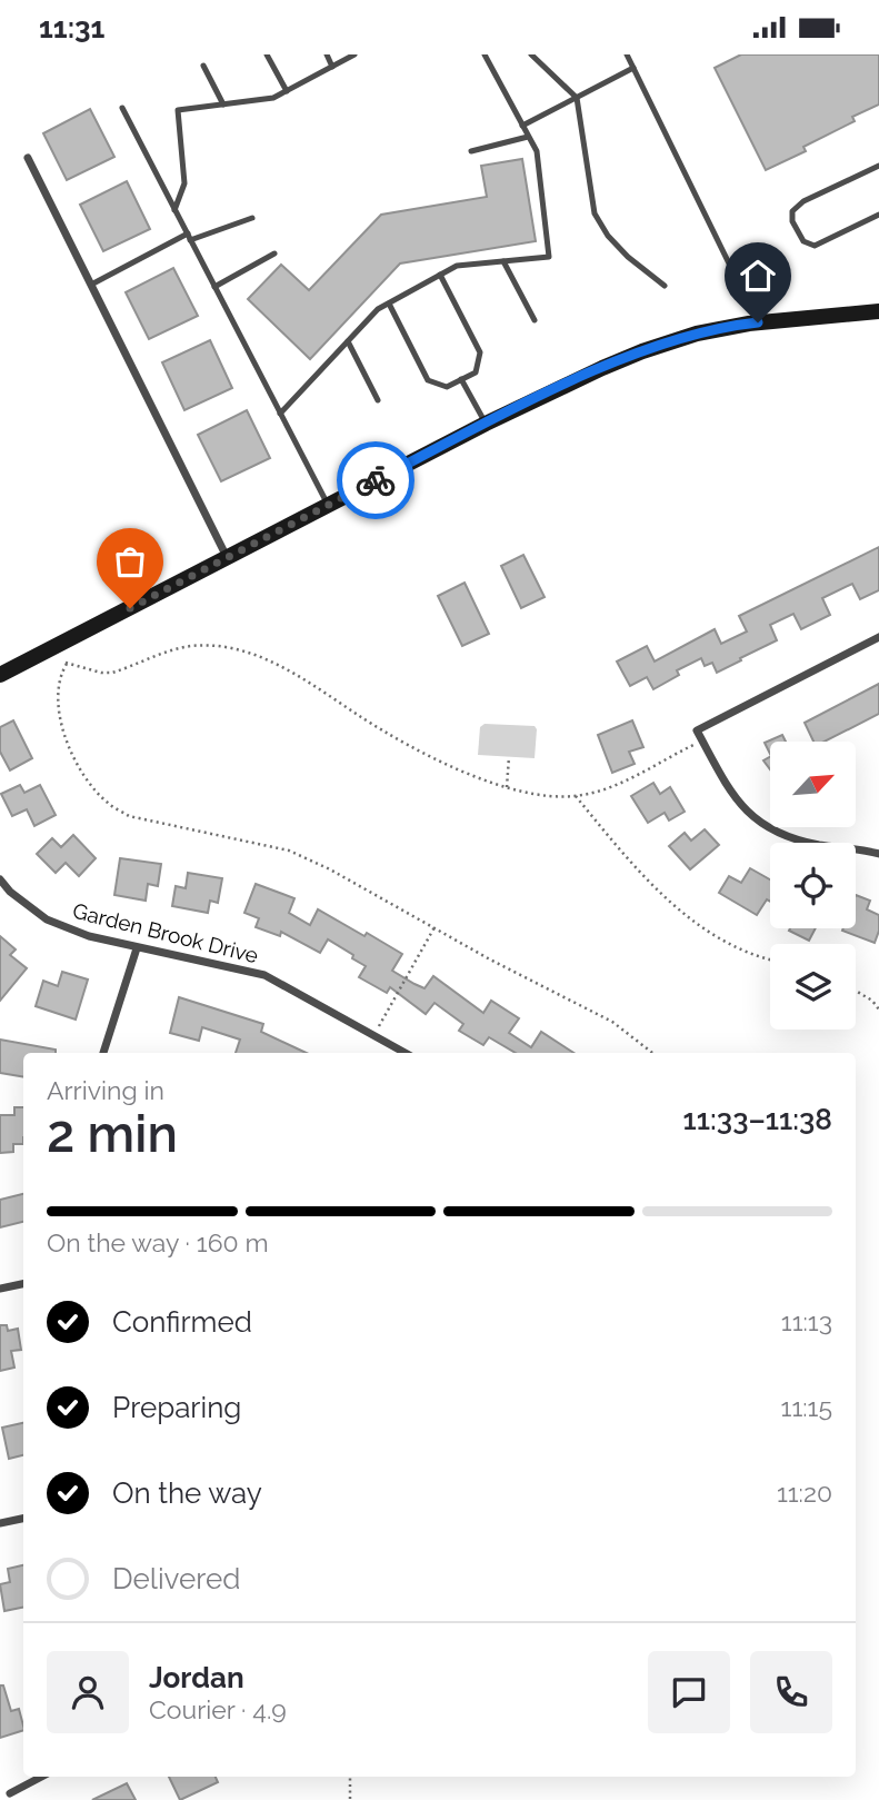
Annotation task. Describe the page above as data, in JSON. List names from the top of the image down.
{
  "streets": {
    "street": ["Garden Brook Drive"]
  },
  "north": "top right",
  "page": {
    "status": "11:31",
    "heading": ["2 min", "Arriving in", "11:33–11:38"],
    "panel": ["Jordan", "Courier · 4.9"],
    "bar": "On the way · 160 m",
    "list": [
      ["Confirmed", "11:13"],
      ["Preparing", "11:15"],
      ["On the way", "11:20"],
      "Delivered"
    ]
  }
}
